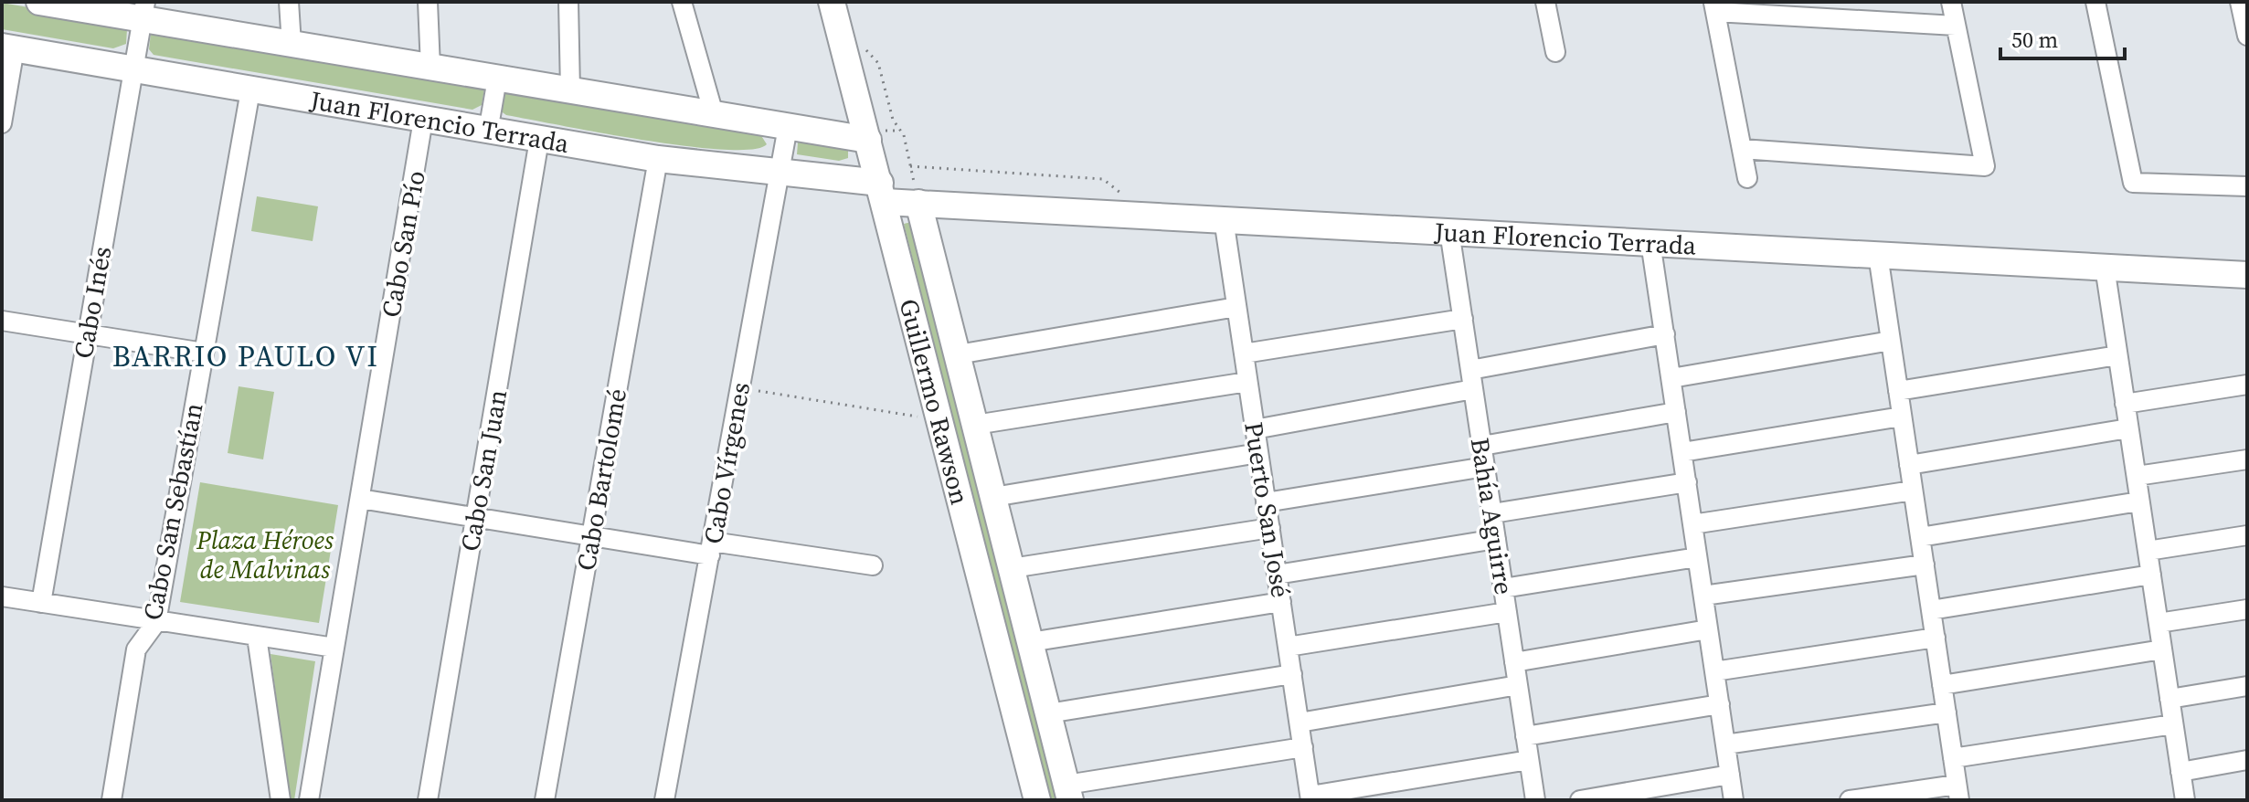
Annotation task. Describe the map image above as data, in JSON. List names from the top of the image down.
{
  "streets": {
    "street": [
      "Juan Florencio Terrada",
      "Cabo San Pío",
      "Cabo Inés",
      "Guillermo Rawson",
      "Cabo Vírgenes",
      "Cabo San Juan",
      "Cabo Bartolomé",
      "Puerto San José",
      "Cabo San Sebastían",
      "Bahía Aguirre"
    ]
  },
  "crossings": [
    ["Juan Florencio Terrada", "Cabo San Pío"],
    ["Juan Florencio Terrada", "Cabo Inés"],
    ["Juan Florencio Terrada", "Guillermo Rawson"],
    ["Juan Florencio Terrada", "Cabo Vírgenes"],
    ["Juan Florencio Terrada", "Cabo San Juan"],
    ["Juan Florencio Terrada", "Cabo Bartolomé"],
    ["Juan Florencio Terrada", "Puerto San José"],
    ["Juan Florencio Terrada", "Cabo San Sebastían"],
    ["Juan Florencio Terrada", "Bahía Aguirre"]
  ],
  "districts": ["BARRIO PAULO VI"],
  "parks": ["Plaza Héroes de Malvinas"],
  "scale_bar": "50 m"
}
